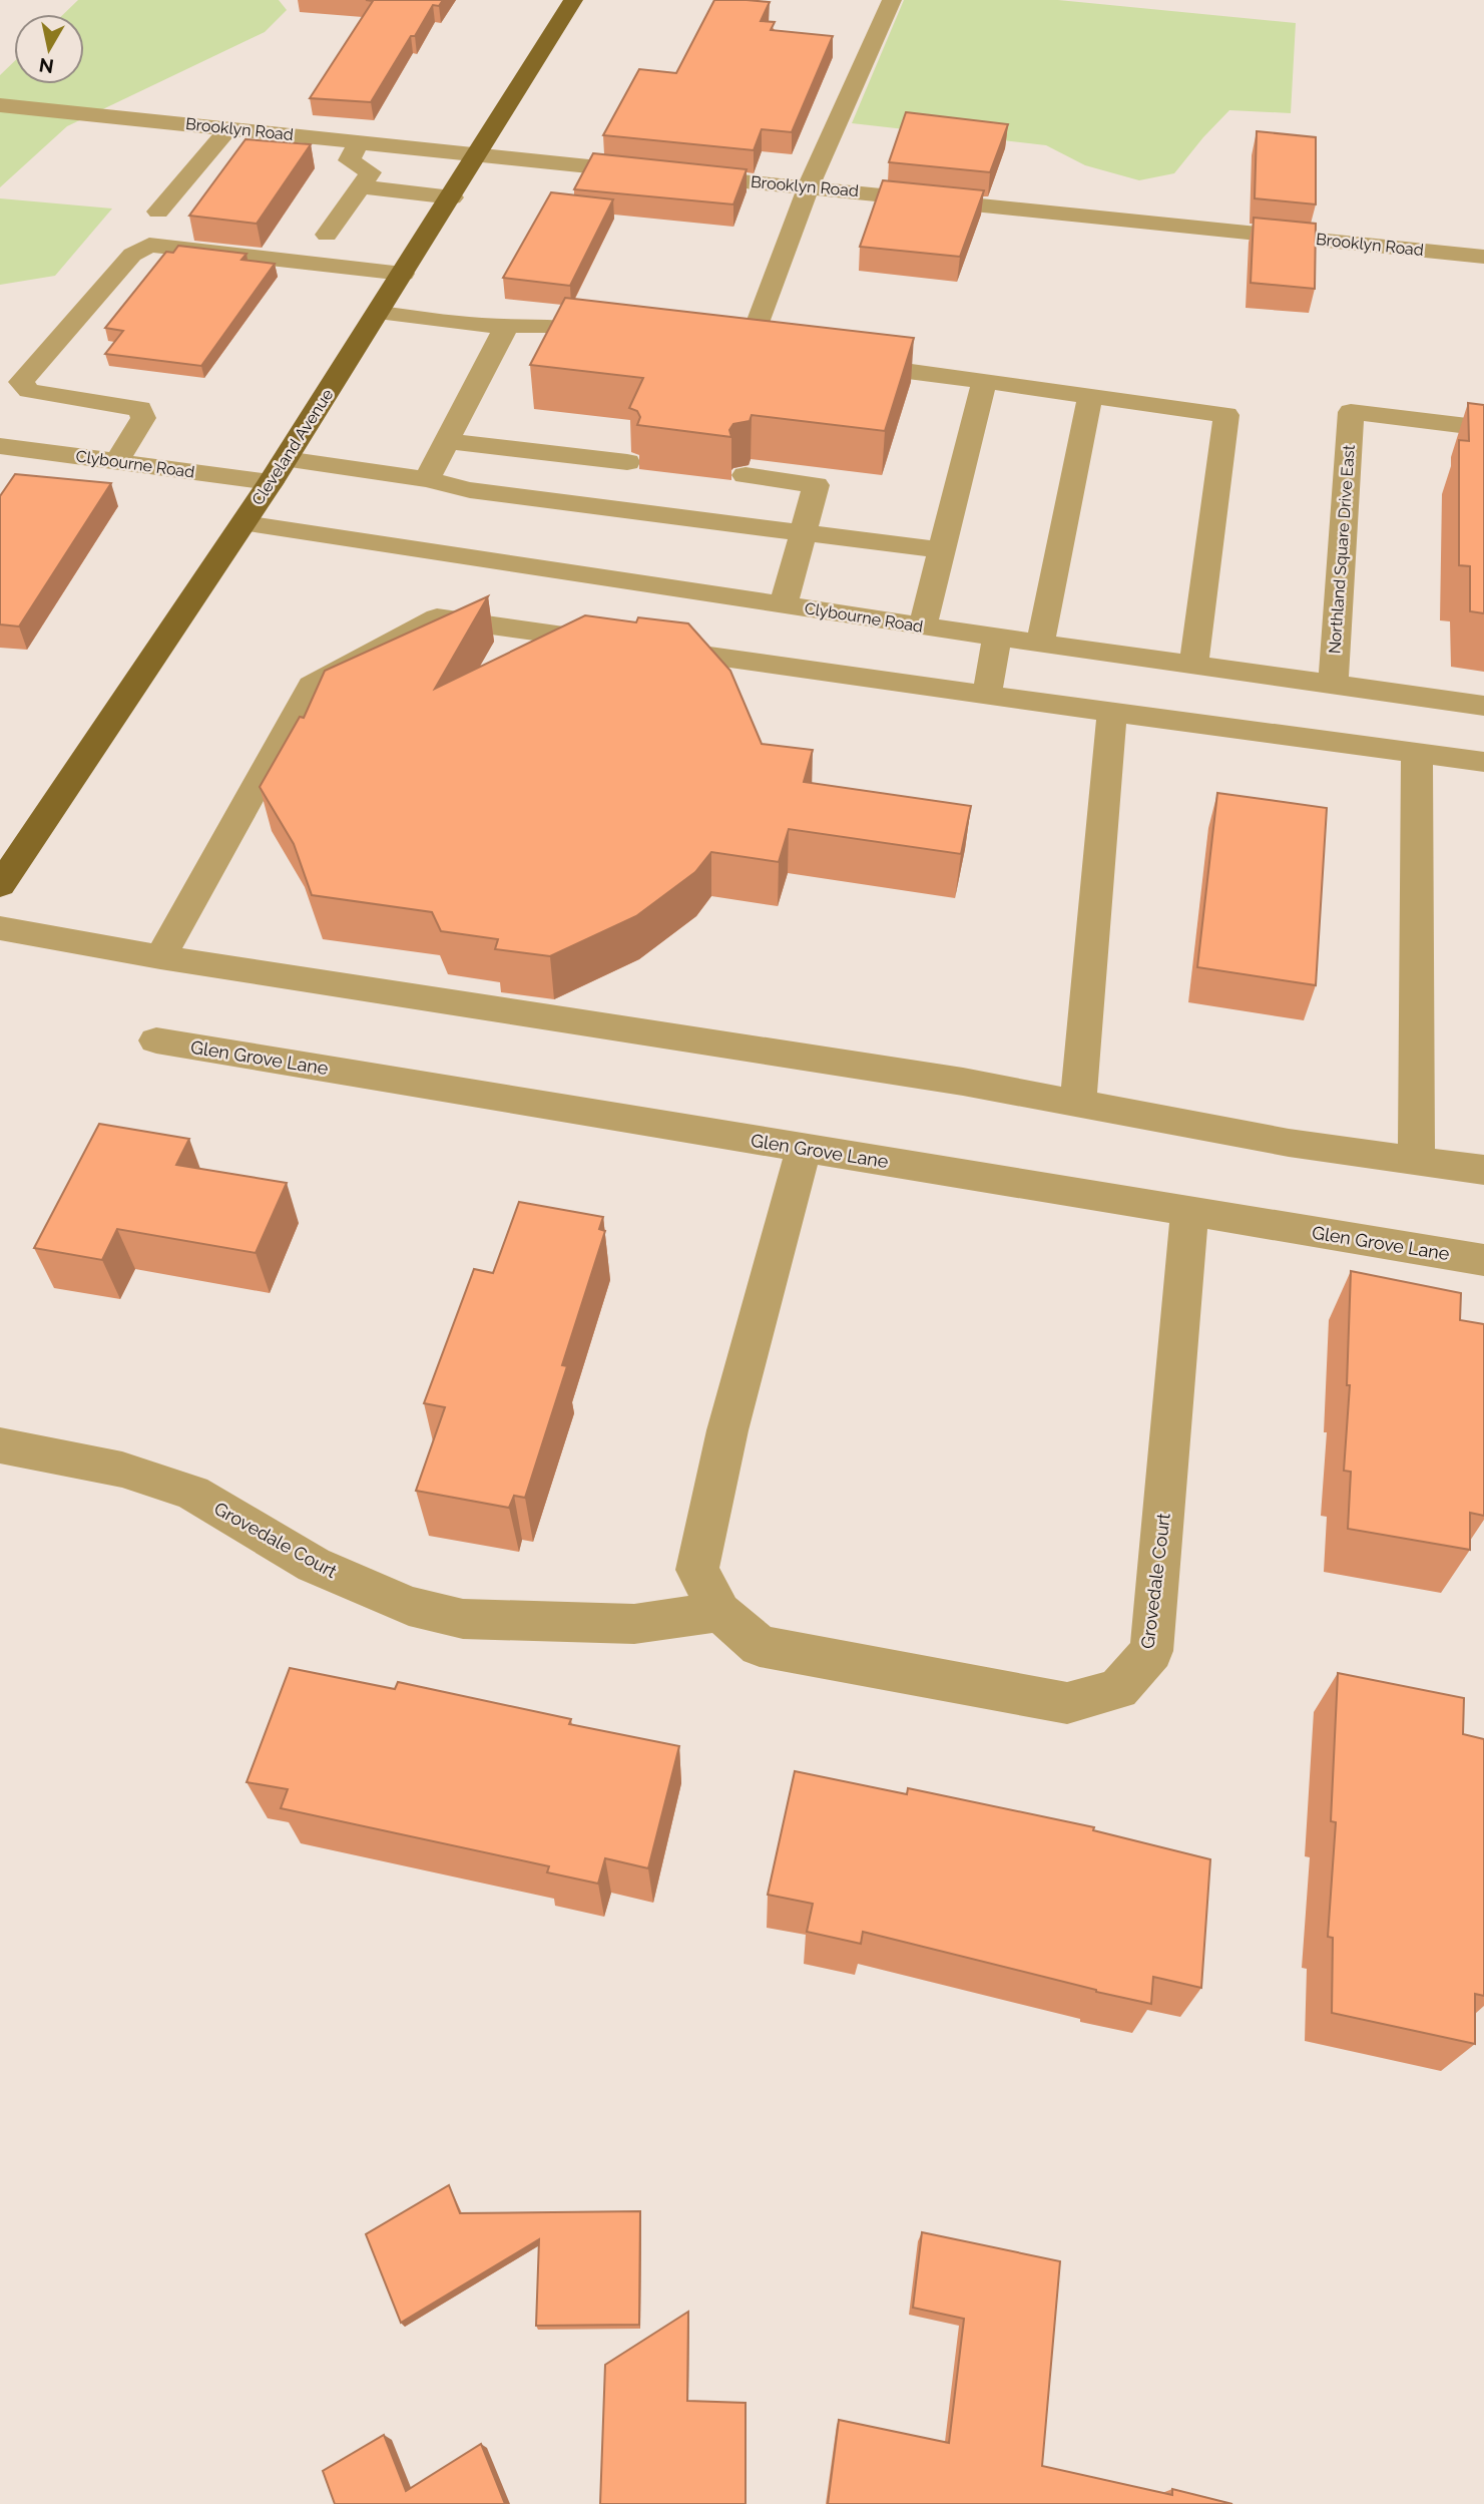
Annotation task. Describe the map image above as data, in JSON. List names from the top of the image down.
{
  "streets": {
    "main road": ["Cleveland Avenue"],
    "street": [
      "Brooklyn Road",
      "Clybourne Road",
      "Northland Square Drive East",
      "Glen Grove Lane",
      "Grovedale Court"
    ]
  },
  "crossings": [
    ["Brooklyn Road", "Cleveland Avenue"],
    ["Cleveland Avenue", "Clybourne Road"],
    ["Clybourne Road", "Northland Square Drive East"],
    ["Glen Grove Lane", "Grovedale Court"]
  ],
  "north": "bottom"
}
